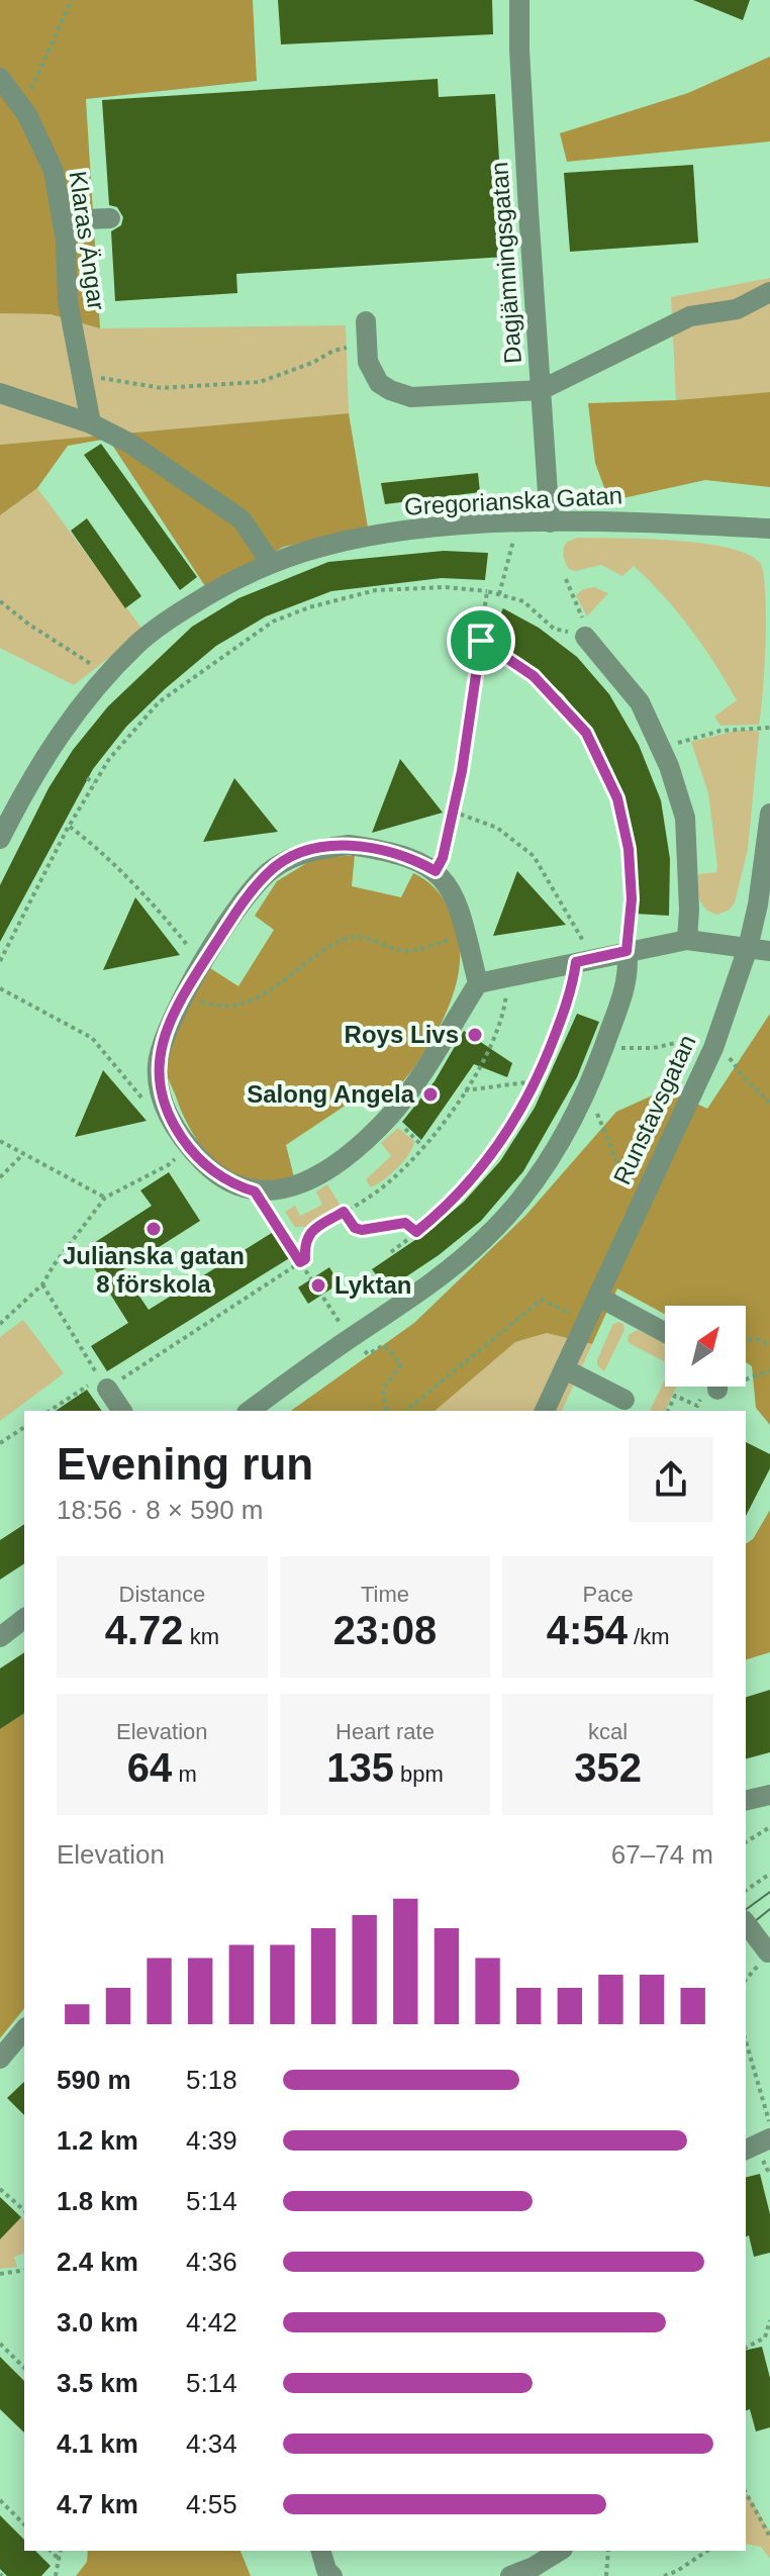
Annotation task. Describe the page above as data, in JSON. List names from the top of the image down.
{
  "streets": {
    "street": [
      "Klaras Ängar",
      "Dagjämningsgatan",
      "Gregorianska Gatan",
      "Runstavsgatan"
    ]
  },
  "crossings": [
    ["Dagjämningsgatan", "Gregorianska Gatan"]
  ],
  "places": [
    "Roys Livs",
    "Salong Angela",
    "Julianska gatan 8 förskola",
    "Lyktan"
  ],
  "north": "top right",
  "page": {
    "heading": ["Evening run", "18:56 · 8 × 590 m"],
    "stats": [
      ["Distance", "4.72 km"],
      ["Time", "23:08"],
      ["Pace", "4:54 /km"],
      ["Elevation", "64 m"],
      ["Heart rate", "135 bpm"],
      ["kcal", "352"]
    ],
    "chart": ["Elevation", "67–74 m"],
    "list": [
      {
        "name": "590 m",
        "note": "5:18"
      },
      {
        "name": "1.2 km",
        "note": "4:39"
      },
      {
        "name": "1.8 km",
        "note": "5:14"
      },
      {
        "name": "2.4 km",
        "note": "4:36"
      },
      {
        "name": "3.0 km",
        "note": "4:42"
      },
      {
        "name": "3.5 km",
        "note": "5:14"
      },
      {
        "name": "4.1 km",
        "note": "4:34"
      },
      {
        "name": "4.7 km",
        "note": "4:55"
      }
    ]
  }
}
